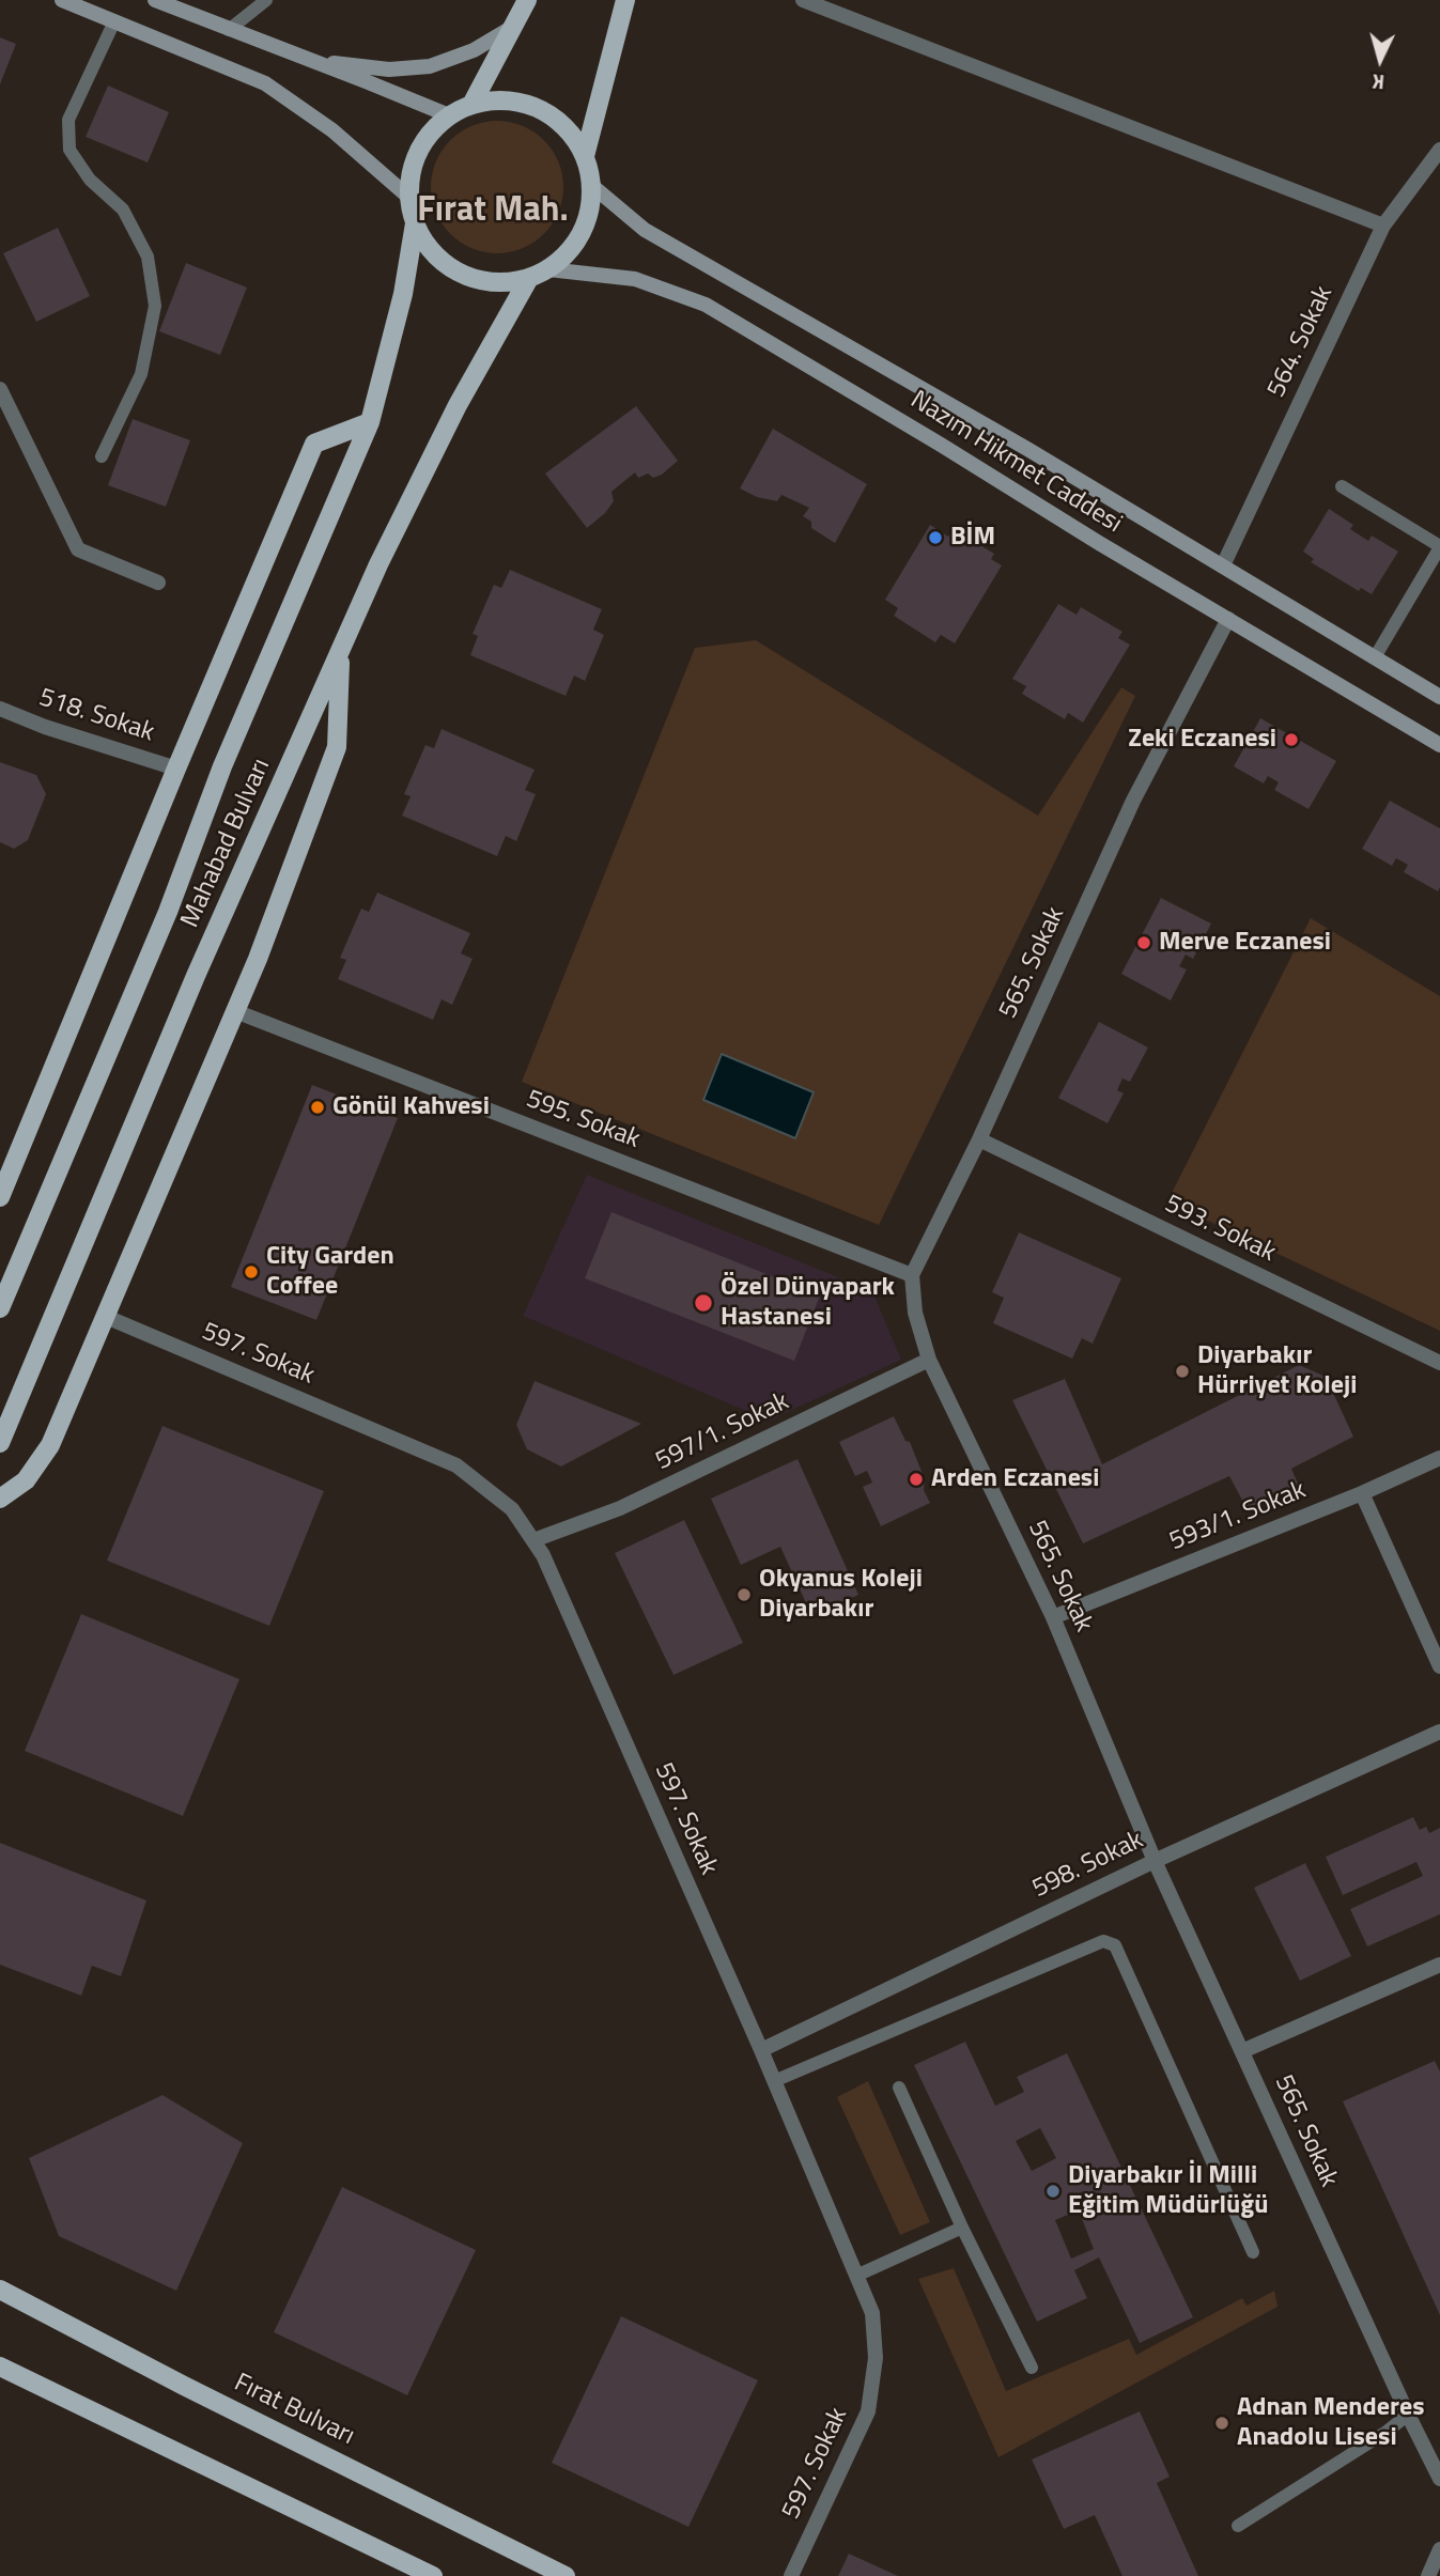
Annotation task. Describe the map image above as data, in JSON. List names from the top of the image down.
{
  "streets": {
    "main road": ["Nazım Hikmet Caddesi", "Mahabad Bulvarı", "Fırat Bulvarı"],
    "street": [
      "564. Sokak",
      "518. Sokak",
      "565. Sokak",
      "595. Sokak",
      "593. Sokak",
      "597. Sokak",
      "597/1. Sokak",
      "593/1. Sokak",
      "598. Sokak"
    ]
  },
  "crossings": [
    ["564. Sokak", "Nazım Hikmet Caddesi"],
    ["Nazım Hikmet Caddesi", "Mahabad Bulvarı"],
    ["Nazım Hikmet Caddesi", "565. Sokak"],
    ["565. Sokak", "595. Sokak"],
    ["565. Sokak", "593. Sokak"],
    ["565. Sokak", "597/1. Sokak"],
    ["565. Sokak", "593/1. Sokak"],
    ["565. Sokak", "598. Sokak"],
    ["597. Sokak", "597/1. Sokak"],
    ["597. Sokak", "598. Sokak"]
  ],
  "districts": ["Fırat Mah."],
  "places": [
    "BİM",
    "Zeki Eczanesi",
    "Merve Eczanesi",
    "Gönül Kahvesi",
    "City Garden Coffee",
    "Özel Dünyapark Hastanesi",
    "Diyarbakır Hürriyet Koleji",
    "Arden Eczanesi",
    "Okyanus Koleji Diyarbakır",
    "Diyarbakır İl Milli Eğitim Müdürlüğü",
    "Adnan Menderes Anadolu Lisesi"
  ],
  "north": "bottom"
}
